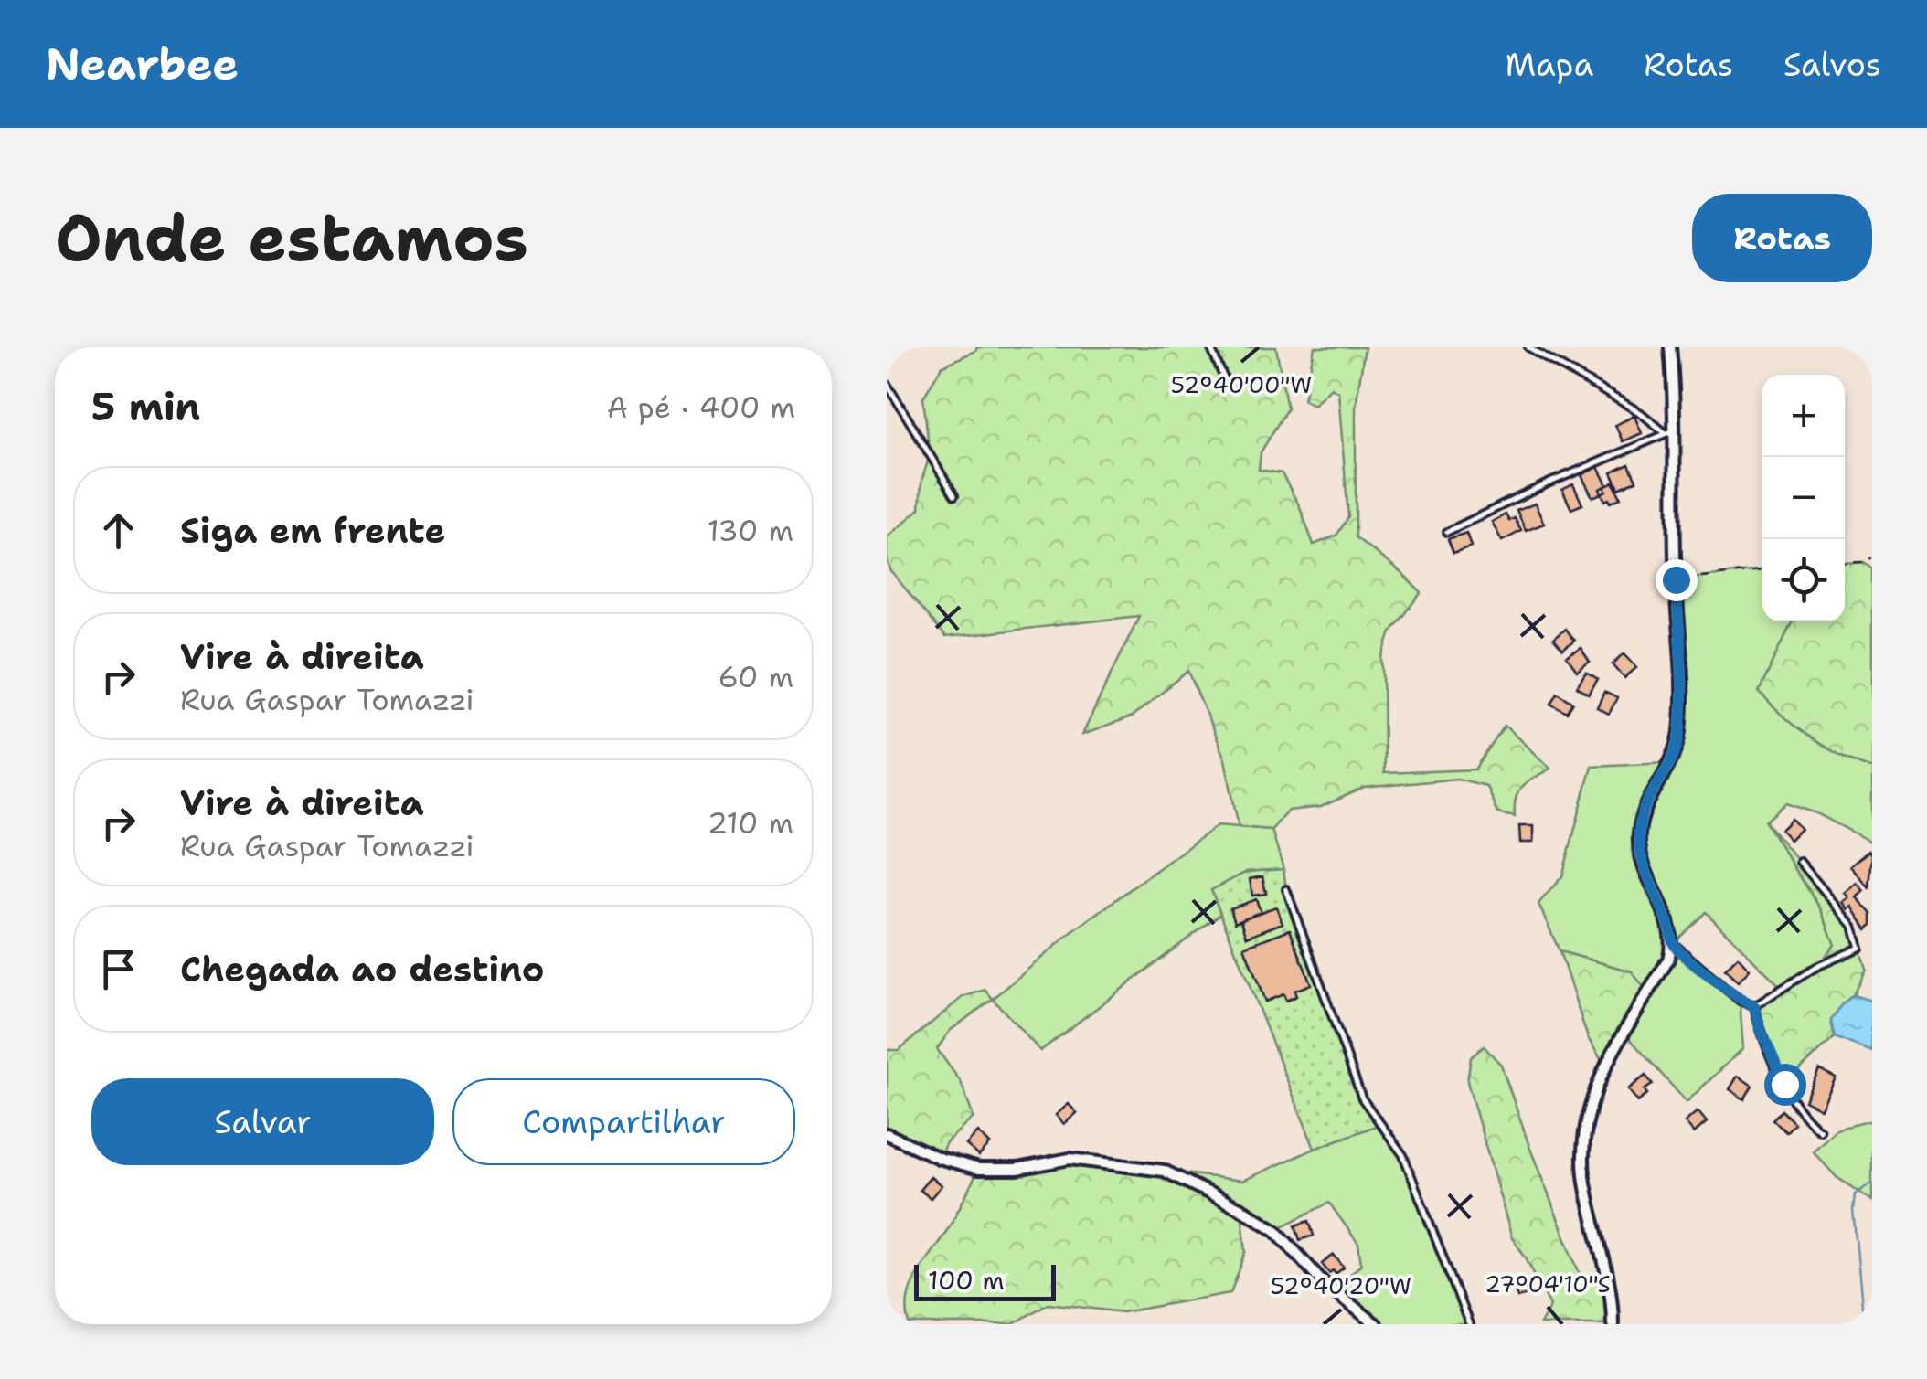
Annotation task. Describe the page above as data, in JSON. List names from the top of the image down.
{
  "scale_bar": "100 m",
  "page": {
    "header": "Nearbee",
    "nav": ["Mapa", "Rotas", "Salvos"],
    "buttons": [
      "Rotas",
      ["Salvar", "Compartilhar"]
    ],
    "title": "Onde estamos",
    "heading": ["5 min", "A pé · 400 m"],
    "map_buttons": ["+", "−"],
    "list": [
      ["Siga em frente", "130 m"],
      ["Vire à direita", "Rua Gaspar Tomazzi", "60 m"],
      ["Vire à direita", "Rua Gaspar Tomazzi", "210 m"],
      "Chegada ao destino"
    ],
    "scale": "100 m"
  },
  "coordinates": ["52°40'00\"W", "27°04'10\"S", "52°40'20\"W"]
}
